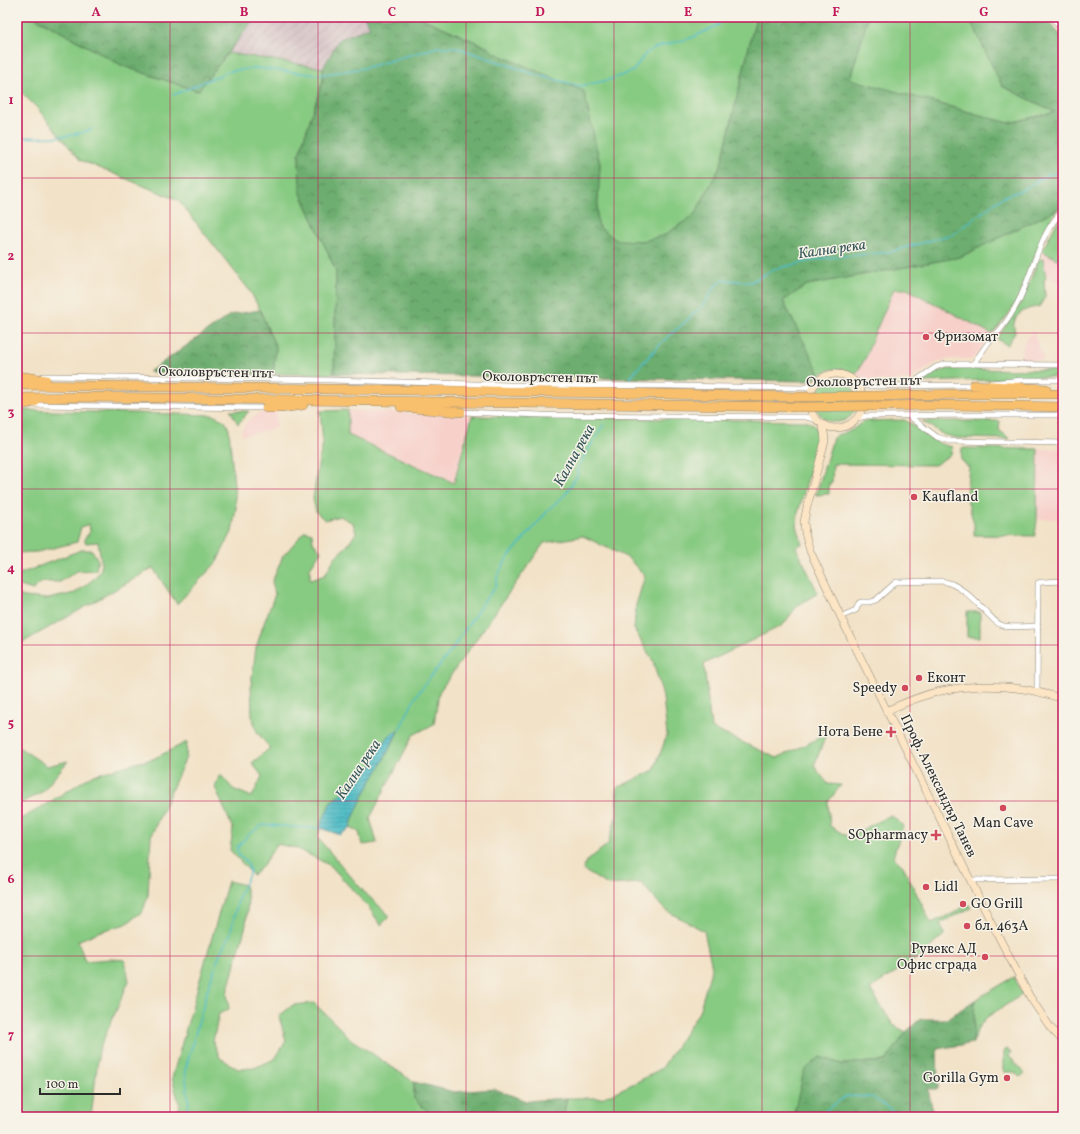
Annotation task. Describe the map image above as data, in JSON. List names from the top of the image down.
{
  "streets": {
    "highway": ["Околовръстен път"],
    "street": ["Проф. Александър Танев"]
  },
  "crossings": [
    ["Околовръстен път", "Проф. Александър Танев"]
  ],
  "water": ["Кална река"],
  "places": {
    "other": [
      "Фризомат",
      "Kaufland",
      "Еконт",
      "Speedy",
      "Man Cave",
      "Lidl",
      "GO Grill",
      "бл. 463А",
      "Рувекс АД Офис сграда",
      "Gorilla Gym"
    ],
    "health": ["Нота Бене", "SOpharmacy"]
  },
  "scale_bar": "100 m",
  "grid": {
    "columns": [
      "A",
      "B",
      "C",
      "D",
      "E",
      "F",
      "G"
    ],
    "rows": [
      "1",
      "2",
      "3",
      "4",
      "5",
      "6",
      "7"
    ]
  }
}
